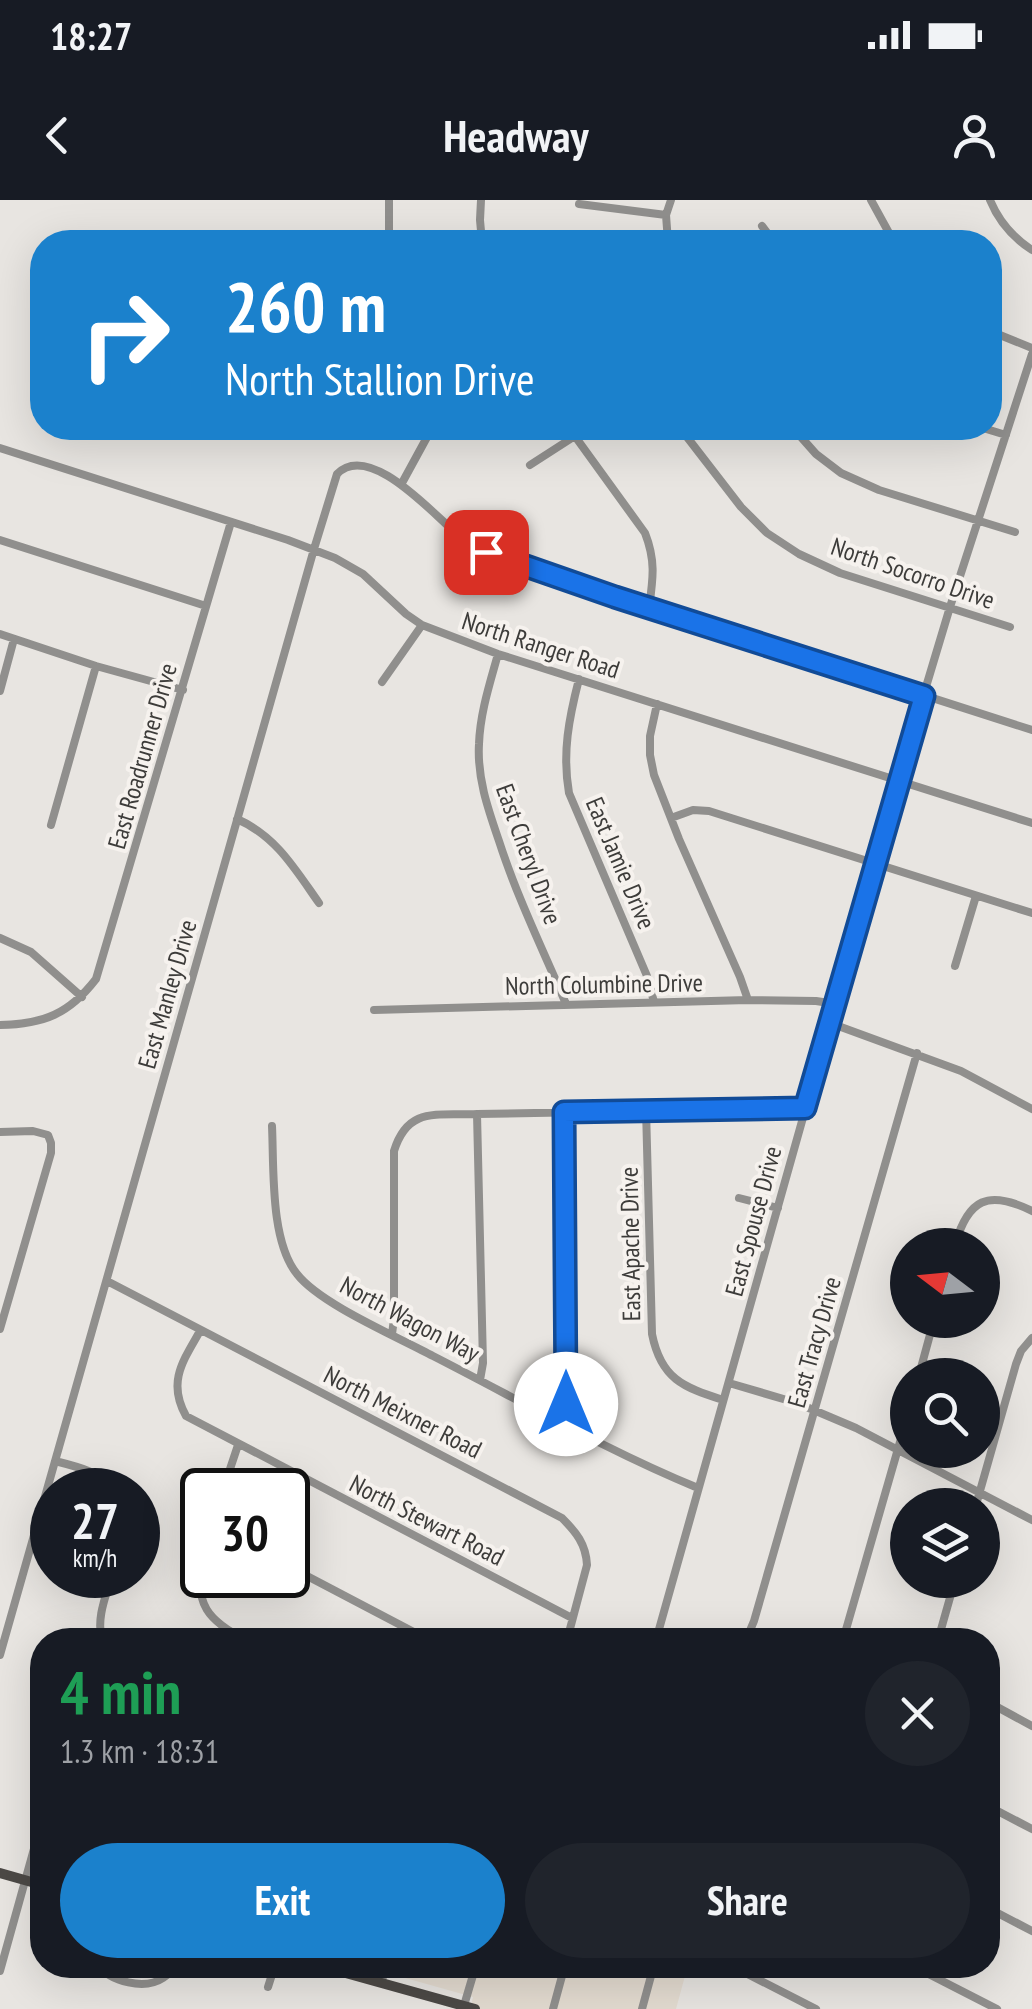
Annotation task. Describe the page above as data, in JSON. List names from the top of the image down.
{
  "streets": {
    "street": [
      "North Socorro Drive",
      "North Ranger Road",
      "East Roadrunner Drive",
      "East Cheryl Drive",
      "East Jamie Drive",
      "North Columbine Drive",
      "East Manley Drive",
      "East Spouse Drive",
      "East Apache Drive",
      "North Wagon Way",
      "East Tracy Drive",
      "North Meixner Road",
      "North Stewart Road"
    ]
  },
  "crossings": [
    ["North Socorro Drive", "East Spouse Drive"],
    ["North Ranger Road", "East Roadrunner Drive"],
    ["North Ranger Road", "East Cheryl Drive"],
    ["North Ranger Road", "East Jamie Drive"],
    ["North Ranger Road", "East Manley Drive"],
    ["North Ranger Road", "East Spouse Drive"],
    ["East Cheryl Drive", "North Columbine Drive"],
    ["East Jamie Drive", "North Columbine Drive"],
    ["North Columbine Drive", "East Spouse Drive"],
    ["East Manley Drive", "North Meixner Road"],
    ["East Spouse Drive", "East Apache Drive"],
    ["East Spouse Drive", "North Wagon Way"],
    ["North Meixner Road", "North Stewart Road"]
  ],
  "north": "left",
  "page": {
    "status": "18:27",
    "header": "Headway",
    "turn": ["260 m", "North Stallion Drive"],
    "speed": "27 km/h",
    "limit": "30",
    "heading": ["4 min", "1.3 km · 18:31"],
    "buttons": ["Exit", "Share"]
  }
}
